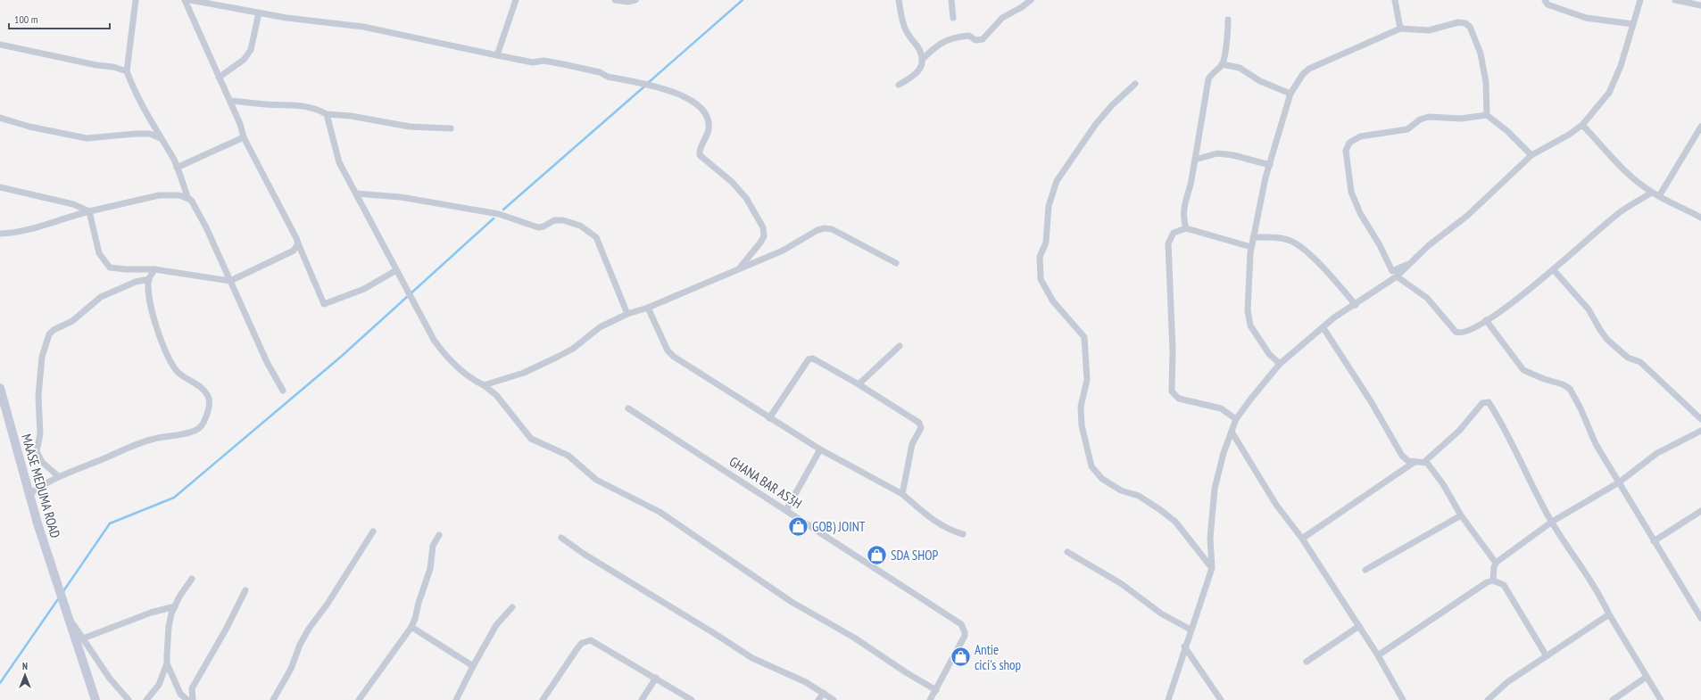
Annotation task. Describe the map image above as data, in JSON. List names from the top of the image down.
{
  "streets": {
    "street": ["GHANA BAR AS3H", "MAASE MEDUMA ROAD"]
  },
  "places": {
    "shop": ["GOB) JOINT", "SDA SHOP", "Antie cici's shop"]
  },
  "scale_bar": "100 m",
  "north": "top"
}
